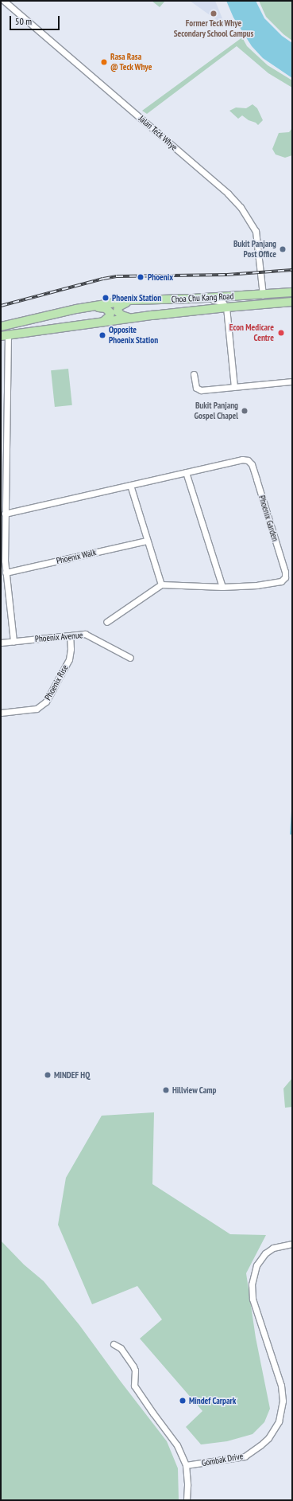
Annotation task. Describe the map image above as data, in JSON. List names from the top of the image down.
{
  "streets": {
    "main road": ["Choa Chu Kang Road"],
    "street": [
      "Jalan Teck Whye",
      "Phoenix Garden",
      "Phoenix Walk",
      "Phoenix Avenue",
      "Phoenix Rise",
      "Gombak Drive"
    ]
  },
  "crossings": [
    ["Jalan Teck Whye", "Choa Chu Kang Road"],
    ["Phoenix Avenue", "Phoenix Rise"]
  ],
  "places": [
    "Former Teck Whye Secondary School Campus",
    "Rasa Rasa @ Teck Whye",
    "Bukit Panjang Post Office",
    "Phoenix",
    "Phoenix Station",
    "Econ Medicare Centre",
    "Opposite Phoenix Station",
    "Bukit Panjang Gospel Chapel",
    "MINDEF HQ",
    "Hillview Camp",
    "Mindef Carpark"
  ],
  "scale_bar": "50 m"
}
